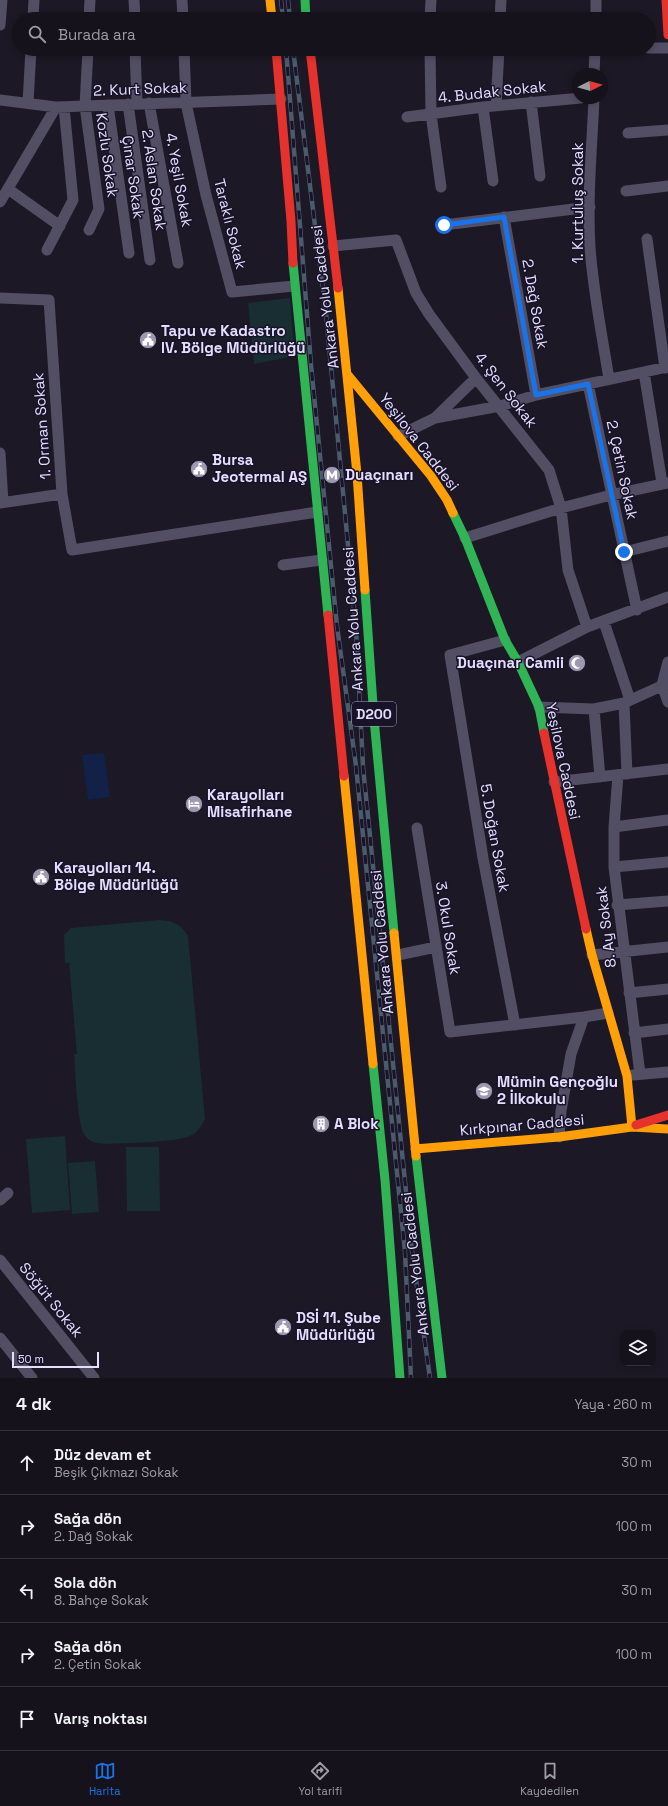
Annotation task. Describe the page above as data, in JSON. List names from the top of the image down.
{
  "streets": {
    "main road": [
      "Ankara Yolu Caddesi",
      "Yeşilova Caddesi",
      "D200",
      "Kırkpınar Caddesi"
    ],
    "street": [
      "2. Kurt Sokak",
      "4. Budak Sokak",
      "Kozlu Sokak",
      "Çınar Sokak",
      "2. Aslan Sokak",
      "4. Yeşil Sokak",
      "1. Kurtuluş Sokak",
      "Taraklı Sokak",
      "2. Dağ Sokak",
      "4. Şen Sokak",
      "1. Orman Sokak",
      "2. Çetin Sokak",
      "5. Doğan Sokak",
      "8. Ay Sokak",
      "3. Okul Sokak",
      "Söğüt Sokak"
    ]
  },
  "crossings": [
    ["2. Kurt Sokak", "Kozlu Sokak"],
    ["2. Kurt Sokak", "Çınar Sokak"],
    ["2. Kurt Sokak", "2. Aslan Sokak"],
    ["2. Kurt Sokak", "4. Yeşil Sokak"],
    ["2. Kurt Sokak", "Taraklı Sokak"],
    ["2. Kurt Sokak", "Ankara Yolu Caddesi"],
    ["Taraklı Sokak", "Ankara Yolu Caddesi"],
    ["Ankara Yolu Caddesi", "4. Şen Sokak"],
    ["Ankara Yolu Caddesi", "1. Orman Sokak"],
    ["Ankara Yolu Caddesi", "Yeşilova Caddesi"],
    ["Ankara Yolu Caddesi", "Kırkpınar Caddesi"],
    ["Yeşilova Caddesi", "5. Doğan Sokak"],
    ["Yeşilova Caddesi", "Kırkpınar Caddesi"],
    ["5. Doğan Sokak", "3. Okul Sokak"]
  ],
  "places": {
    "public building": [
      "Tapu ve Kadastro IV. Bölge Müdürlüğü",
      "Bursa Jeotermal AŞ",
      "Karayolları 14. Bölge Müdürlüğü",
      "DSİ 11. Şube Müdürlüğü"
    ],
    "metro station": ["Duaçınarı"],
    "mosque": ["Duaçınar Camii"],
    "hotel": ["Karayolları Misafirhane"],
    "school or university": ["Mümin Gençoğlu 2 İlkokulu"],
    "building": ["A Blok"]
  },
  "scale_bar": "50 m",
  "north": "right",
  "page": {
    "search": "Burada ara",
    "scale": "50 m",
    "heading": ["4 dk", "Yaya · 260 m"],
    "list": [
      ["Düz devam et", "Beşik Çıkmazı Sokak", "30 m"],
      ["Sağa dön", "2. Dağ Sokak", "100 m"],
      ["Sola dön", "8. Bahçe Sokak", "30 m"],
      ["Sağa dön", "2. Çetin Sokak", "100 m"],
      "Varış noktası"
    ],
    "nav": ["Harita", "Yol tarifi", "Kaydedilen"]
  }
}
